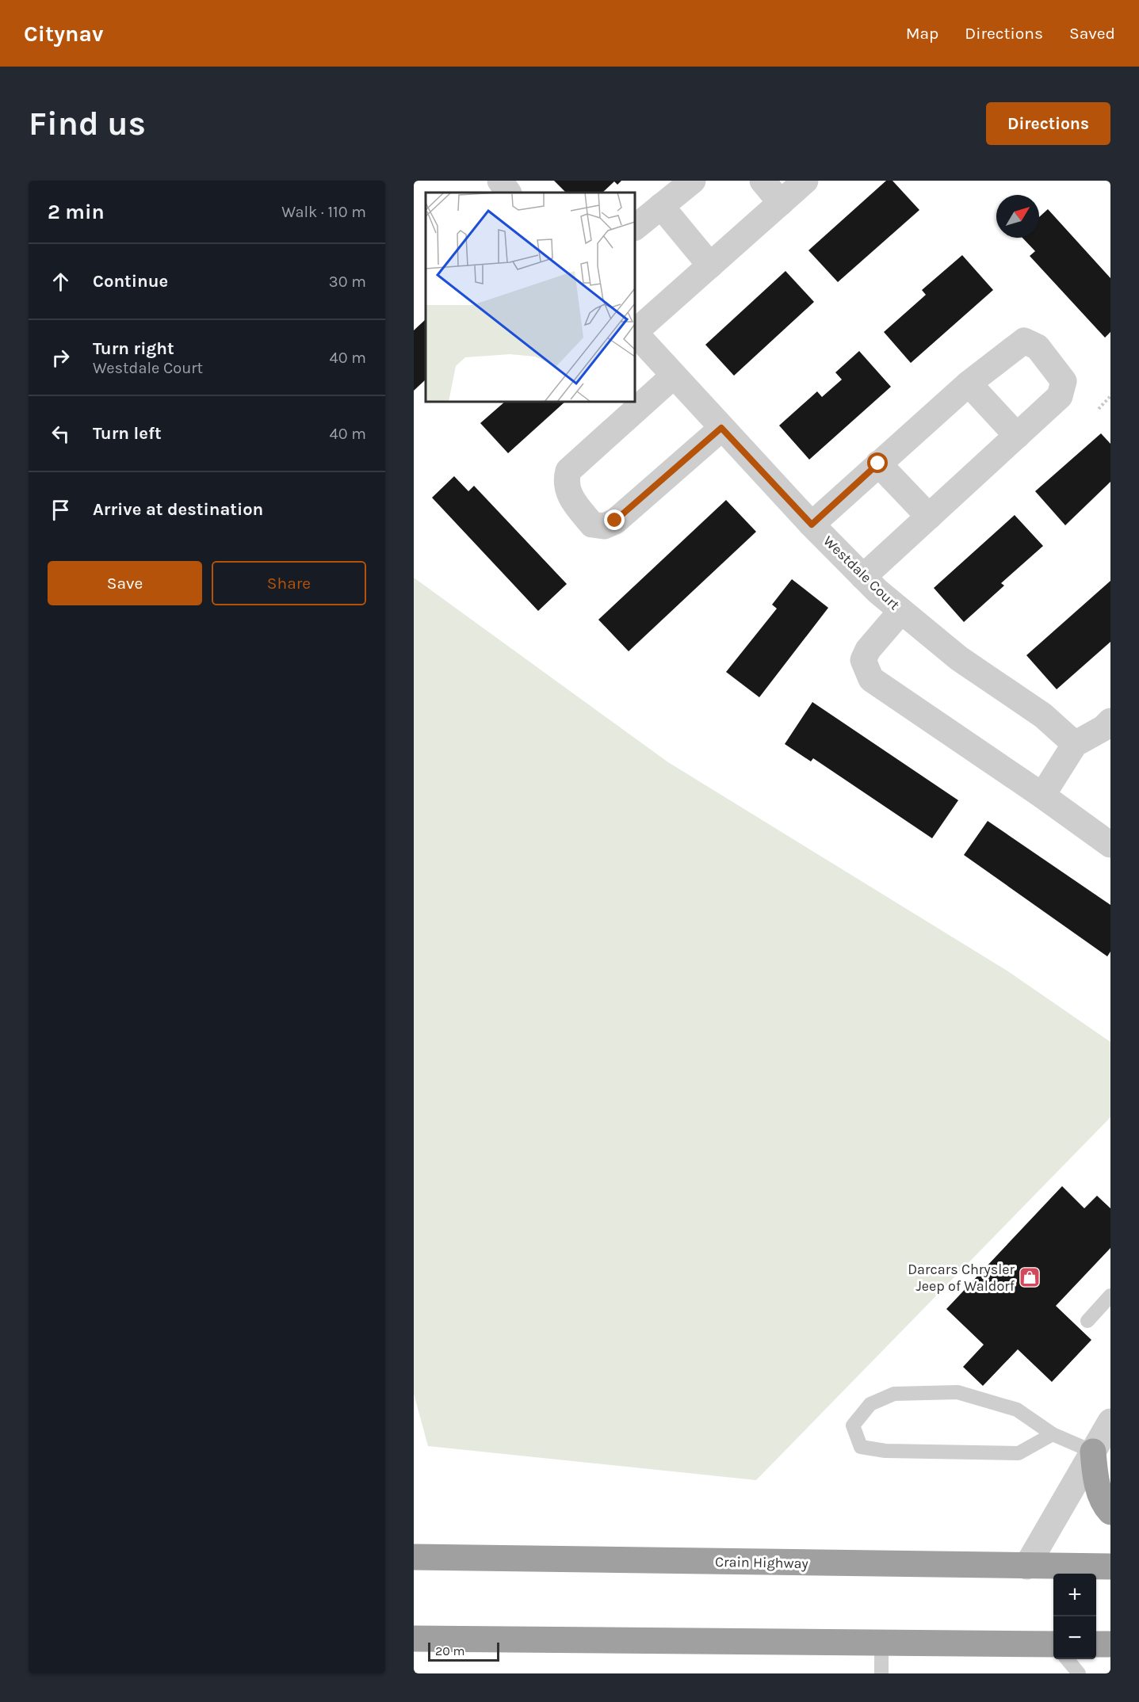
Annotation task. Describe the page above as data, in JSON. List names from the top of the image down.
{
  "streets": {
    "highway": ["Crain Highway"],
    "street": ["Westdale Court"]
  },
  "places": {
    "shop": ["Darcars Chrysler Jeep of Waldorf"]
  },
  "scale_bar": "20 m",
  "north": "top right",
  "page": {
    "header": "Citynav",
    "nav": ["Map", "Directions", "Saved"],
    "buttons": [
      "Directions",
      ["Save", "Share"]
    ],
    "title": "Find us",
    "heading": ["2 min", "Walk · 110 m"],
    "list": [
      ["Continue", "30 m"],
      ["Turn right", "Westdale Court", "40 m"],
      ["Turn left", "40 m"],
      "Arrive at destination"
    ],
    "map_buttons": ["+", "−"],
    "scale": "20 m"
  }
}
